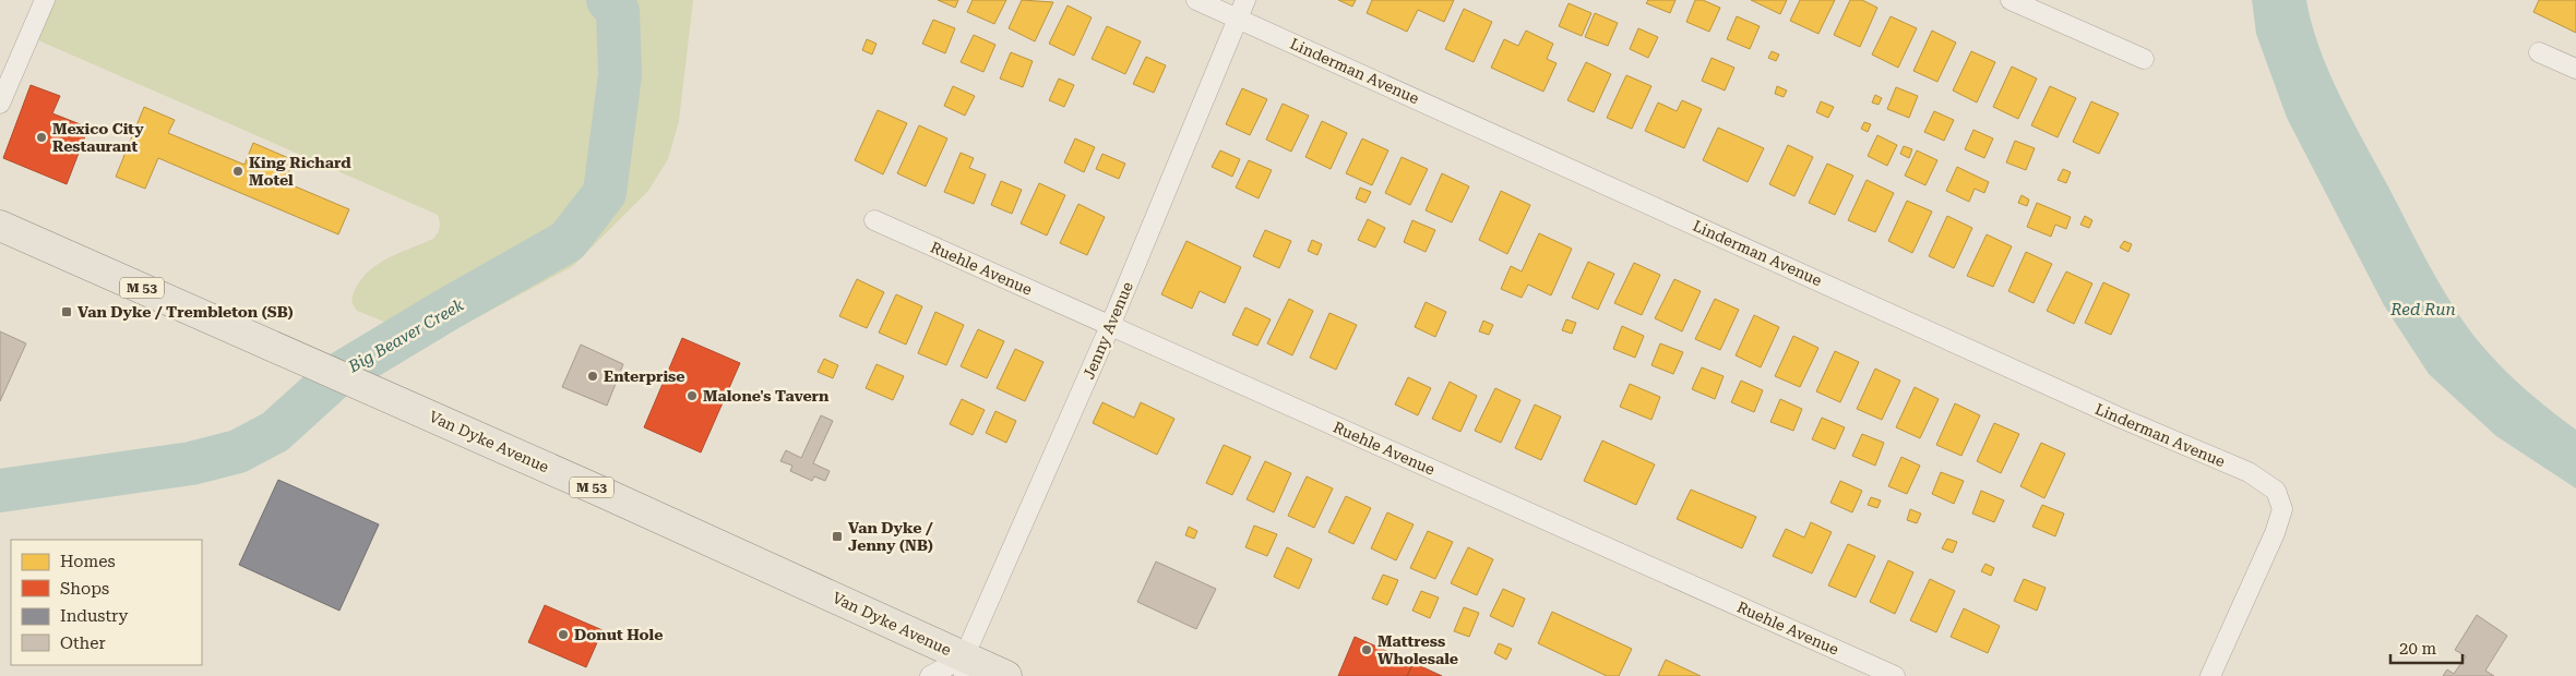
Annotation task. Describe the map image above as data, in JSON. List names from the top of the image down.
{
  "streets": {
    "main road": ["M 53", "Van Dyke Avenue"],
    "street": ["Linderman Avenue", "Ruehle Avenue", "Jenny Avenue"]
  },
  "crossings": [
    ["Linderman Avenue", "Jenny Avenue"],
    ["Ruehle Avenue", "Jenny Avenue"],
    ["Jenny Avenue", "Van Dyke Avenue"]
  ],
  "water": ["Red Run", "Big Beaver Creek"],
  "places": {
    "other": [
      "Mexico City Restaurant",
      "King Richard Motel",
      "Enterprise",
      "Malone's Tavern",
      "Donut Hole",
      "Mattress Wholesale"
    ],
    "transit": ["Van Dyke / Trembleton (SB)", "Van Dyke / Jenny (NB)"]
  },
  "legend": [
    "Homes",
    "Shops",
    "Industry",
    "Other"
  ],
  "scale_bar": "20 m"
}
